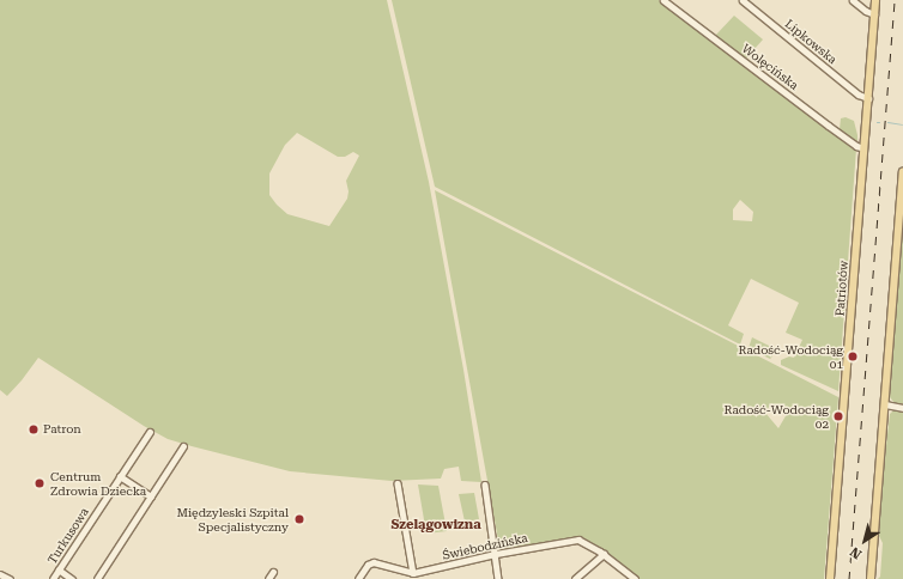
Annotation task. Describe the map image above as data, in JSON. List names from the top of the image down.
{
  "streets": {
    "main road": ["Patriotów"],
    "street": [
      "Lipkowska",
      "Wolęcińska",
      "Turkusowa",
      "Świebodzińska"
    ]
  },
  "crossings": [
    ["Lipkowska", "Patriotów"],
    ["Wolęcińska", "Patriotów"]
  ],
  "districts": ["Szelągowizna"],
  "places": [
    "Radość-Wodociąg 01",
    "Radość-Wodociąg 02",
    "Patron",
    "Centrum Zdrowia Dziecka",
    "Międzyleski Szpital Specjalistyczny"
  ],
  "north": "bottom left"
}
